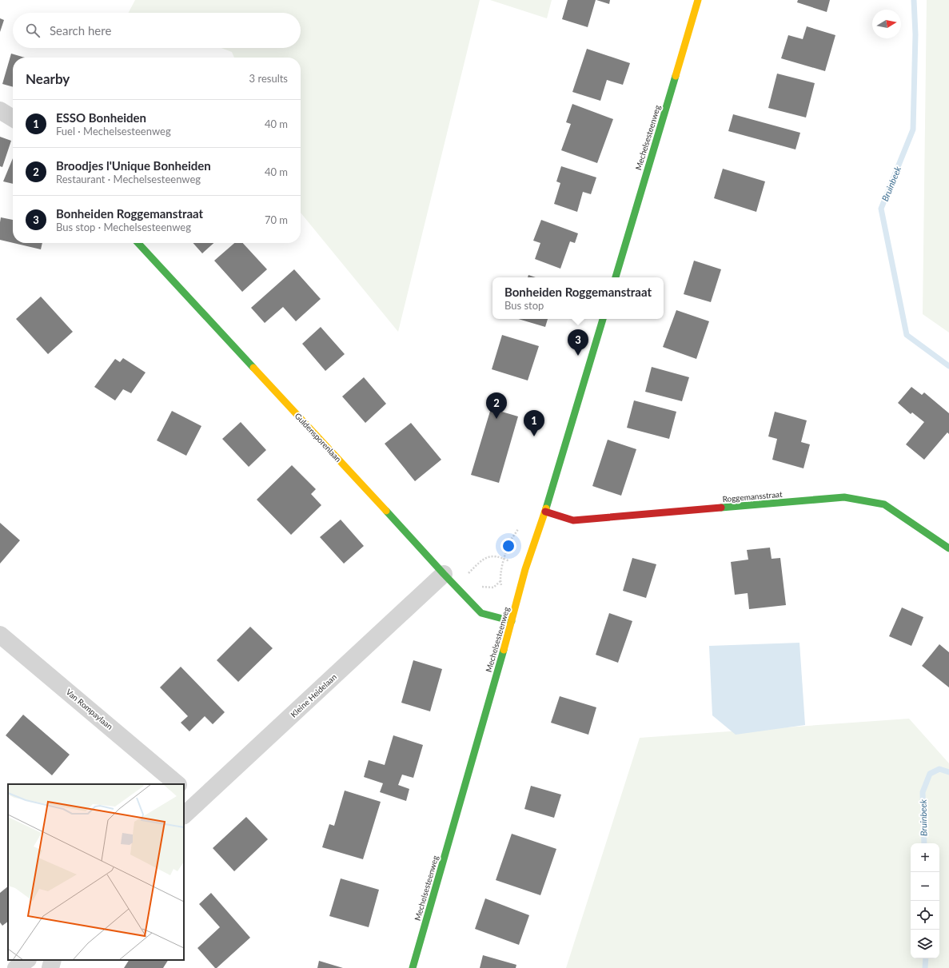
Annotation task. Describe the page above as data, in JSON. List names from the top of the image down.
{
  "streets": {
    "street": [
      "Mechelsesteenweg",
      "Guldensporenlaan",
      "Roggemansstraat",
      "Kleine Heidelaan",
      "Van Rompaylaan"
    ]
  },
  "crossings": [
    ["Mechelsesteenweg", "Guldensporenlaan"],
    ["Mechelsesteenweg", "Roggemansstraat"],
    ["Guldensporenlaan", "Kleine Heidelaan"]
  ],
  "water": ["Bruinbeek"],
  "north": "right",
  "page": {
    "search": "Search here",
    "heading": ["Nearby", "3 results"],
    "list": [
      {
        "mark": "1",
        "name": "ESSO Bonheiden",
        "note": "Fuel · Mechelsesteenweg",
        "value": "40 m"
      },
      {
        "mark": "2",
        "name": "Broodjes l'Unique Bonheiden",
        "note": "Restaurant · Mechelsesteenweg",
        "value": "40 m"
      },
      {
        "mark": "3",
        "name": "Bonheiden Roggemanstraat",
        "note": "Bus stop · Mechelsesteenweg",
        "value": "70 m"
      }
    ],
    "popup": ["Bonheiden Roggemanstraat", "Bus stop"],
    "pins": ["3", "2", "1"],
    "map_buttons": ["+", "−"]
  }
}
